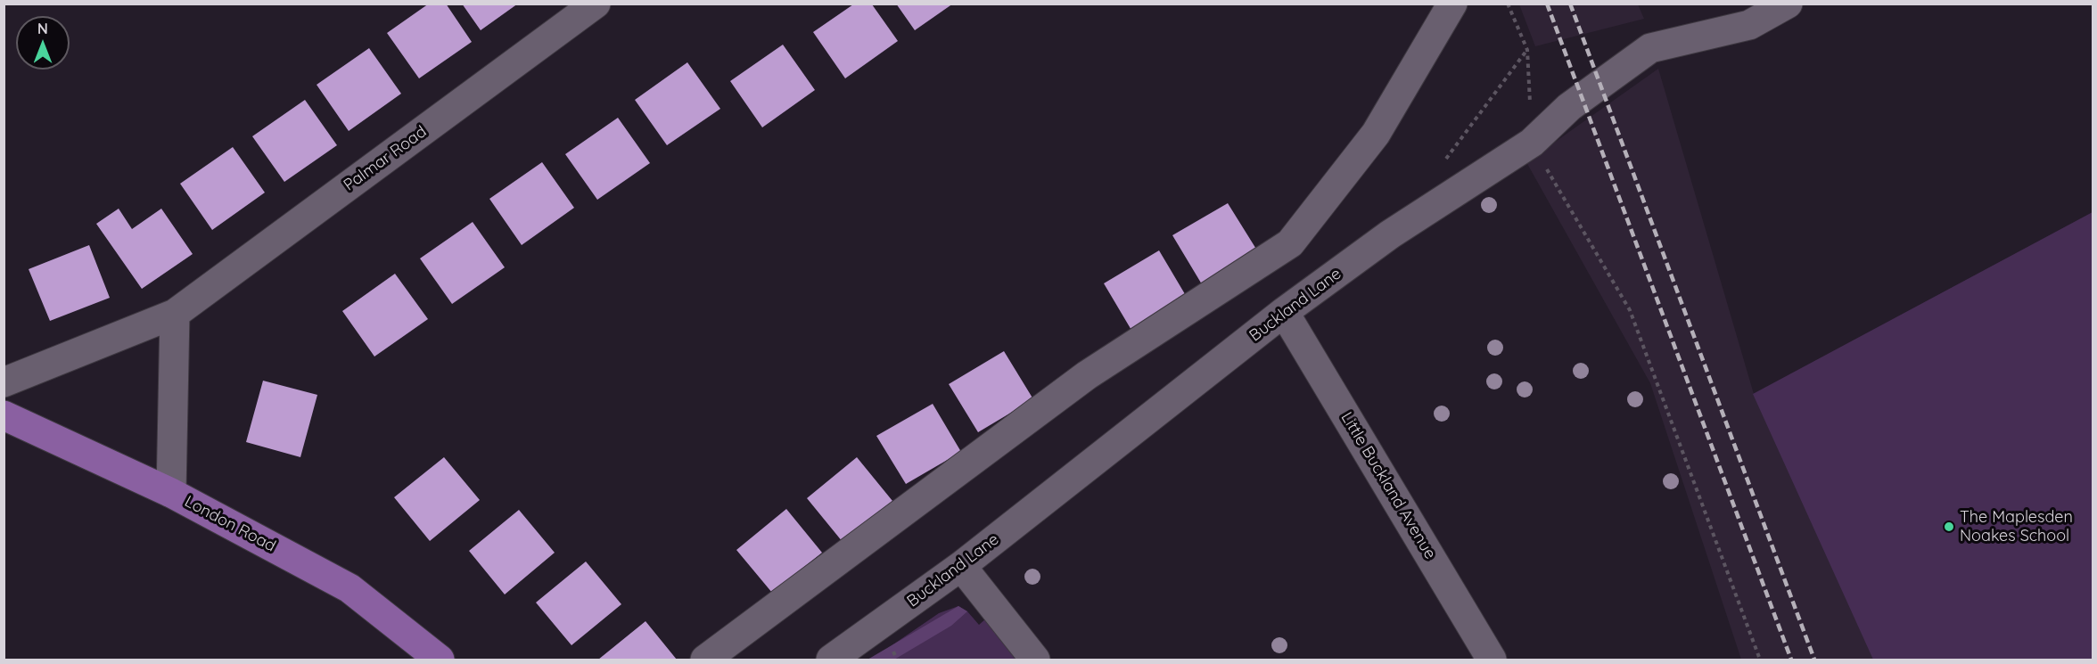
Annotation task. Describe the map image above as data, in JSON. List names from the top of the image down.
{
  "streets": {
    "main road": ["London Road"],
    "street": ["Palmar Road", "Buckland Lane", "Little Buckland Avenue"]
  },
  "crossings": [
    ["Buckland Lane", "Little Buckland Avenue"]
  ],
  "places": ["The Maplesden Noakes School"],
  "north": "top"
}
